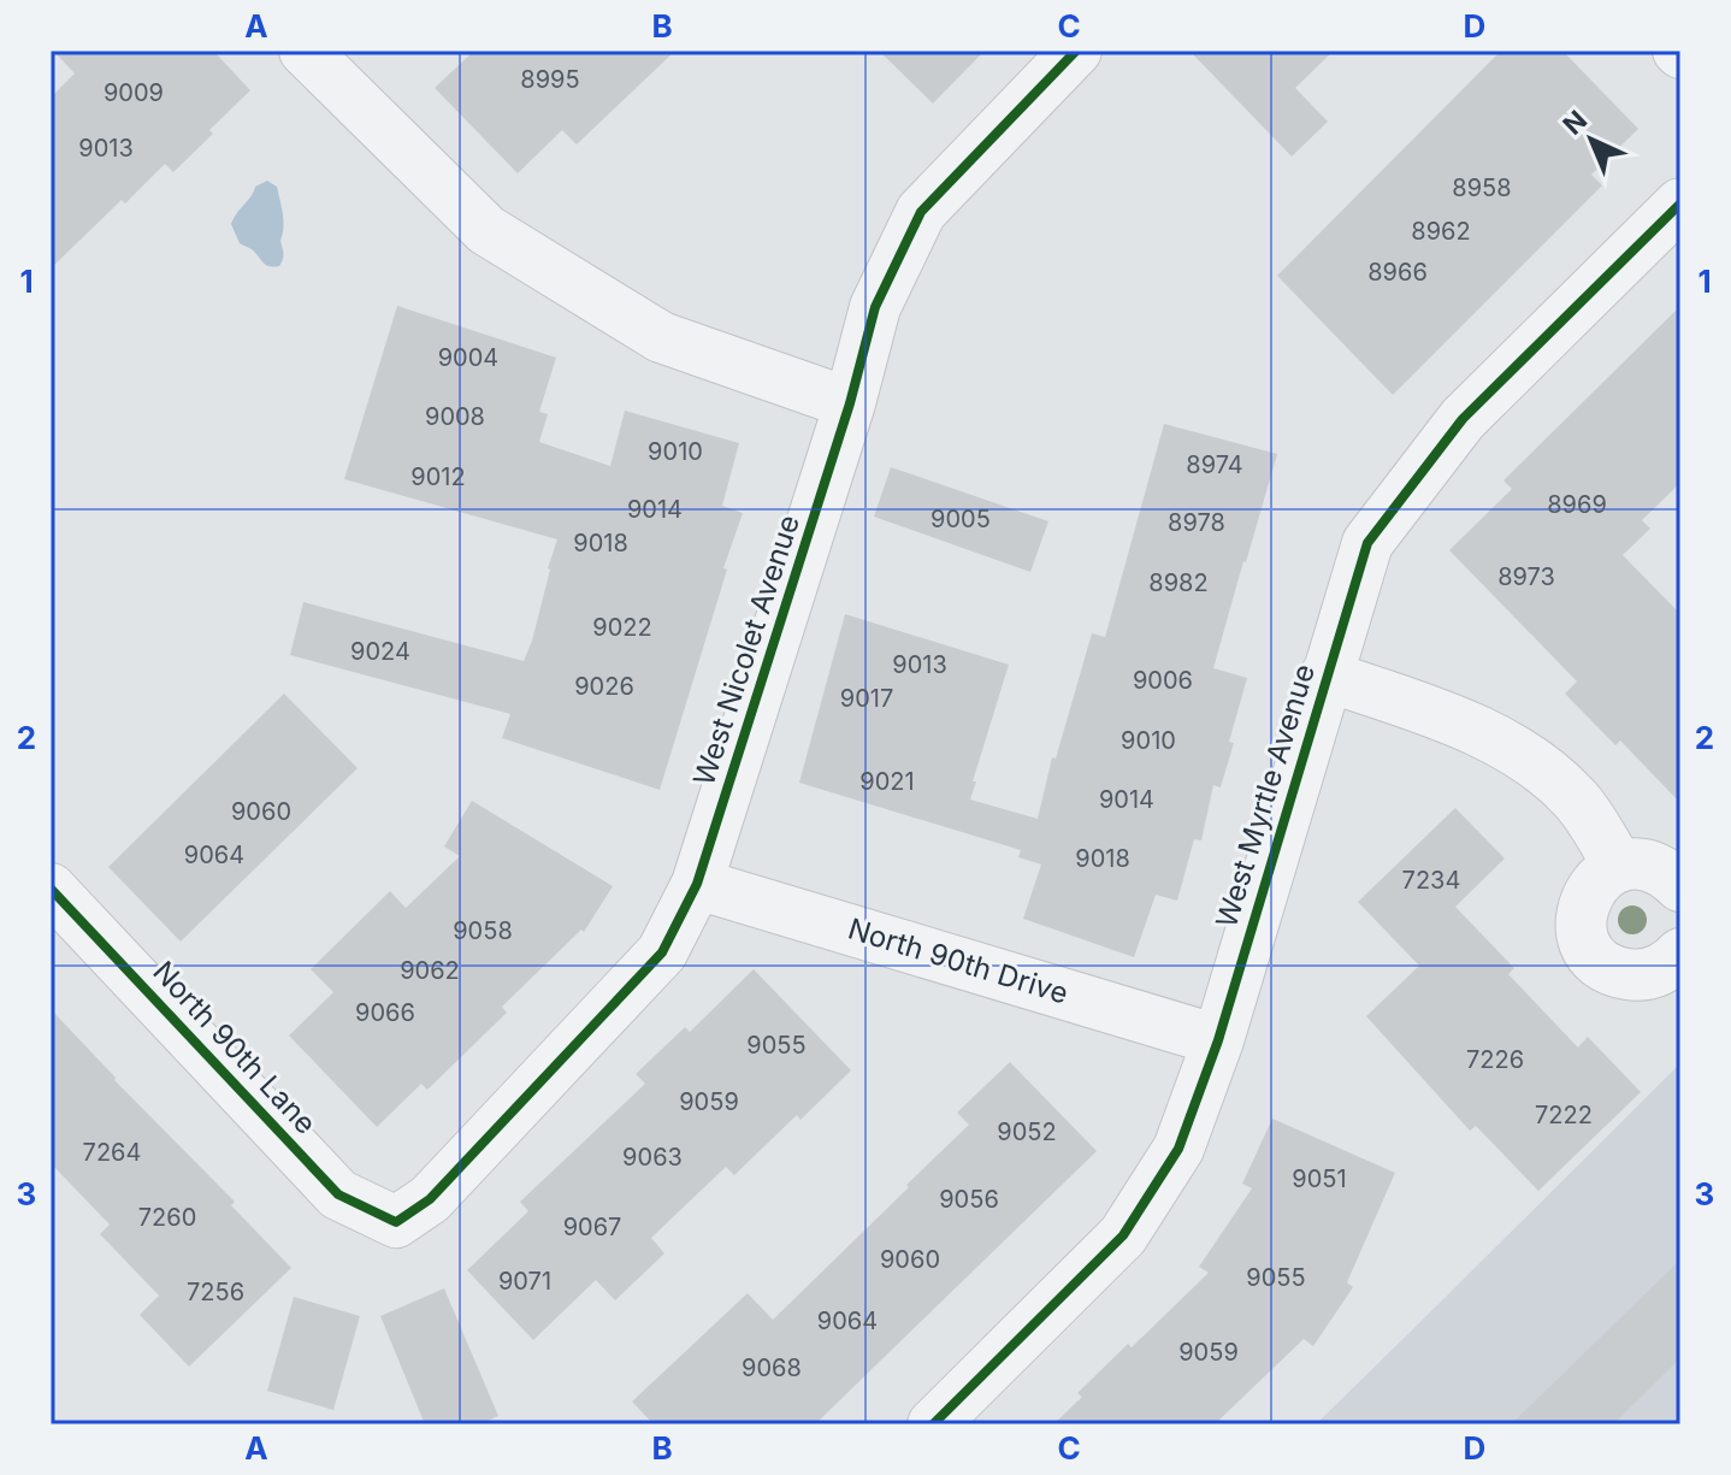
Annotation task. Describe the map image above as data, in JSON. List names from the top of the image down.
{
  "streets": {
    "street": [
      "West Nicolet Avenue",
      "West Myrtle Avenue",
      "North 90th Drive",
      "North 90th Lane"
    ]
  },
  "crossings": [
    ["West Nicolet Avenue", "North 90th Drive"],
    ["West Nicolet Avenue", "North 90th Lane"],
    ["West Myrtle Avenue", "North 90th Drive"]
  ],
  "house_numbers": [
    "8995",
    "9009",
    "9013",
    "8958",
    "8962",
    "8966",
    "9004",
    "9008",
    "9010",
    "8974",
    "9012",
    "8969",
    "9014",
    "9005",
    "8978",
    "9018",
    "8973",
    "8982",
    "9022",
    "9024",
    "9013",
    "9006",
    "9026",
    "9017",
    "9010",
    "9021",
    "9014",
    "9060",
    "9064",
    "9018",
    "7234",
    "9058",
    "9062",
    "9066",
    "9055",
    "7226",
    "9059",
    "7222",
    "9052",
    "7264",
    "9063",
    "9051",
    "9056",
    "7260",
    "9067",
    "9060",
    "9055",
    "9071",
    "7256",
    "9064",
    "9059",
    "9068"
  ],
  "north": "top left",
  "grid": {
    "columns": [
      "A",
      "B",
      "C",
      "D"
    ],
    "rows": ["1", "2", "3"]
  }
}
